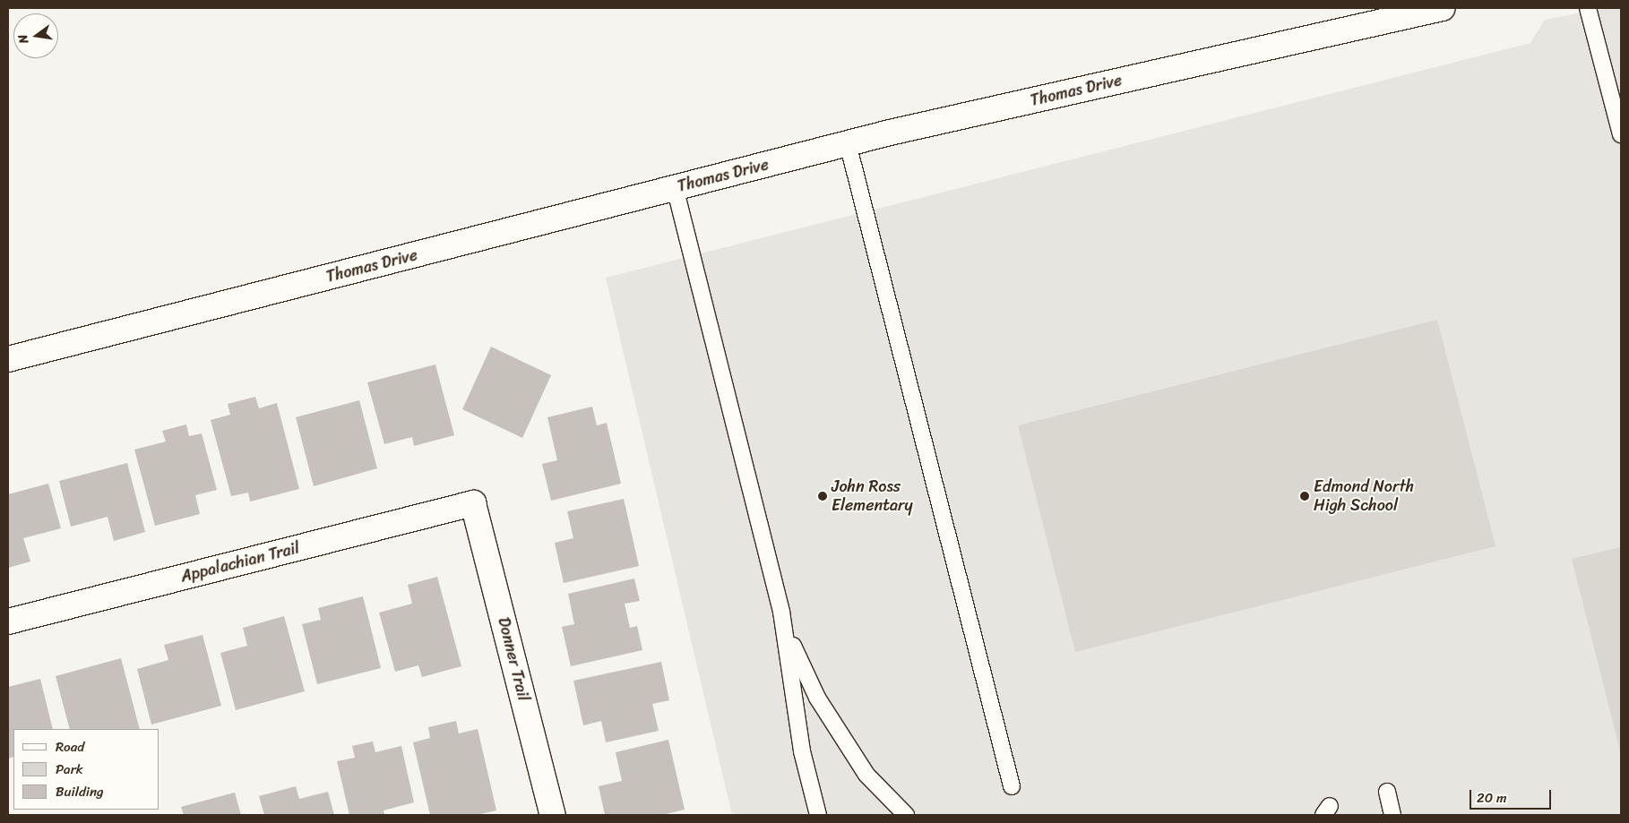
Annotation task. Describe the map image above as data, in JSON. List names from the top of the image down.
{
  "streets": {
    "street": ["Thomas Drive", "Appalachian Trail", "Donner Trail"]
  },
  "crossings": [
    ["Appalachian Trail", "Donner Trail"]
  ],
  "places": ["John Ross Elementary", "Edmond North High School"],
  "legend": ["Road", "Park", "Building"],
  "scale_bar": "20 m",
  "north": "left"
}
